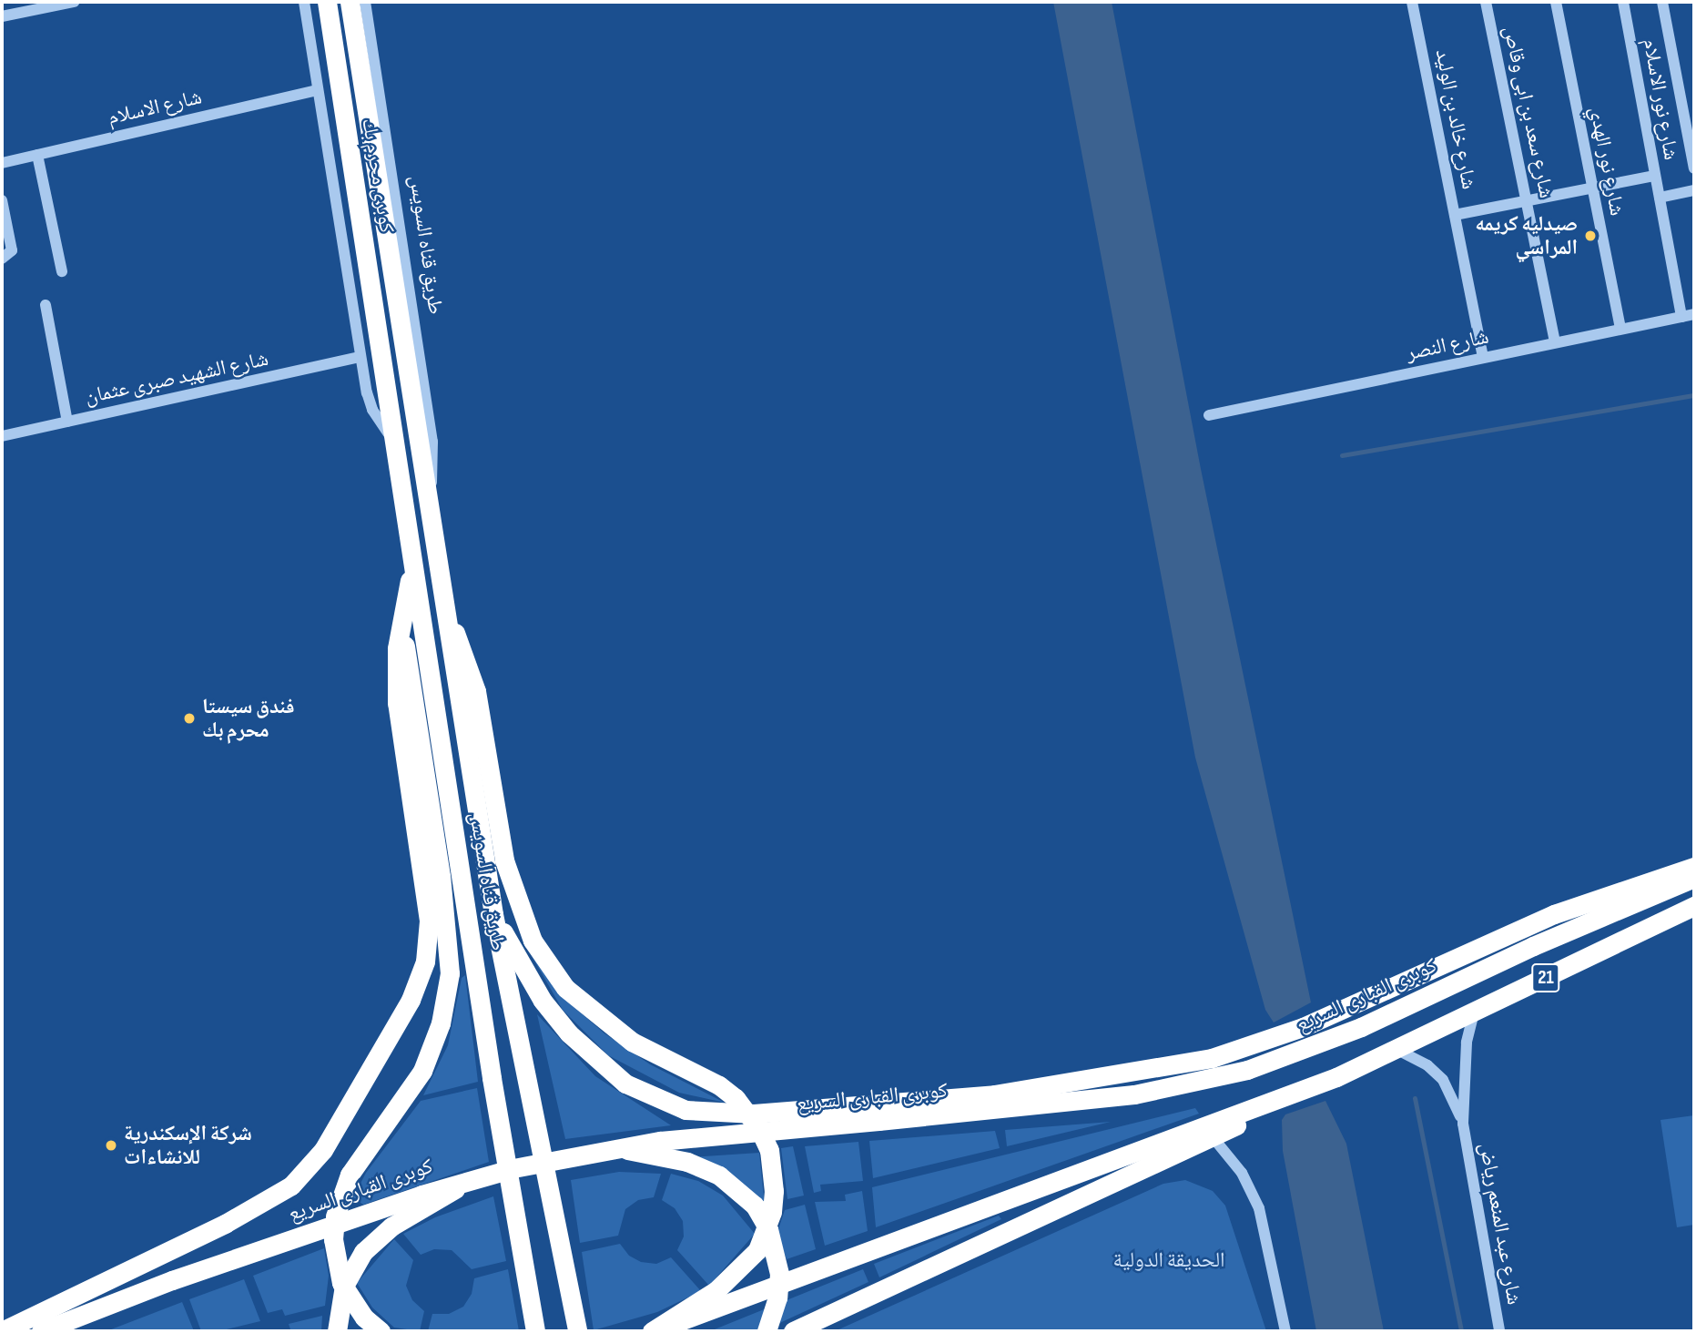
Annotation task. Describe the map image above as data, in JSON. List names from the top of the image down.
{
  "streets": {
    "highway": [
      "كوبرى محرم بك",
      "طريق قناه السويس",
      "21",
      "كوبرى القبارى السريع"
    ],
    "street": [
      "شارع نور الاسلام",
      "شارع الاسلام",
      "شارع سعد بن ابى وقاص",
      "شارع خالد بن الوليد",
      "شارع نور الهدي",
      "شارع النصر",
      "شارع الشهيد صبرى عثمان",
      "شارع عبد المنعم رياض"
    ]
  },
  "crossings": [
    ["شارع نور الاسلام", "شارع النصر"],
    ["شارع الاسلام", "طريق قناه السويس"],
    ["شارع سعد بن ابى وقاص", "شارع النصر"],
    ["شارع خالد بن الوليد", "شارع النصر"],
    ["شارع نور الهدي", "شارع النصر"],
    ["كوبرى محرم بك", "طريق قناه السويس"],
    ["طريق قناه السويس", "شارع الشهيد صبرى عثمان"],
    ["21", "شارع عبد المنعم رياض"]
  ],
  "parks": ["الحديقة الدولية"],
  "places": ["صيدليه كريمه المراسي", "فندق سيستا محرم بك", "شركة الإسكندرية للانشاءات"]
}
